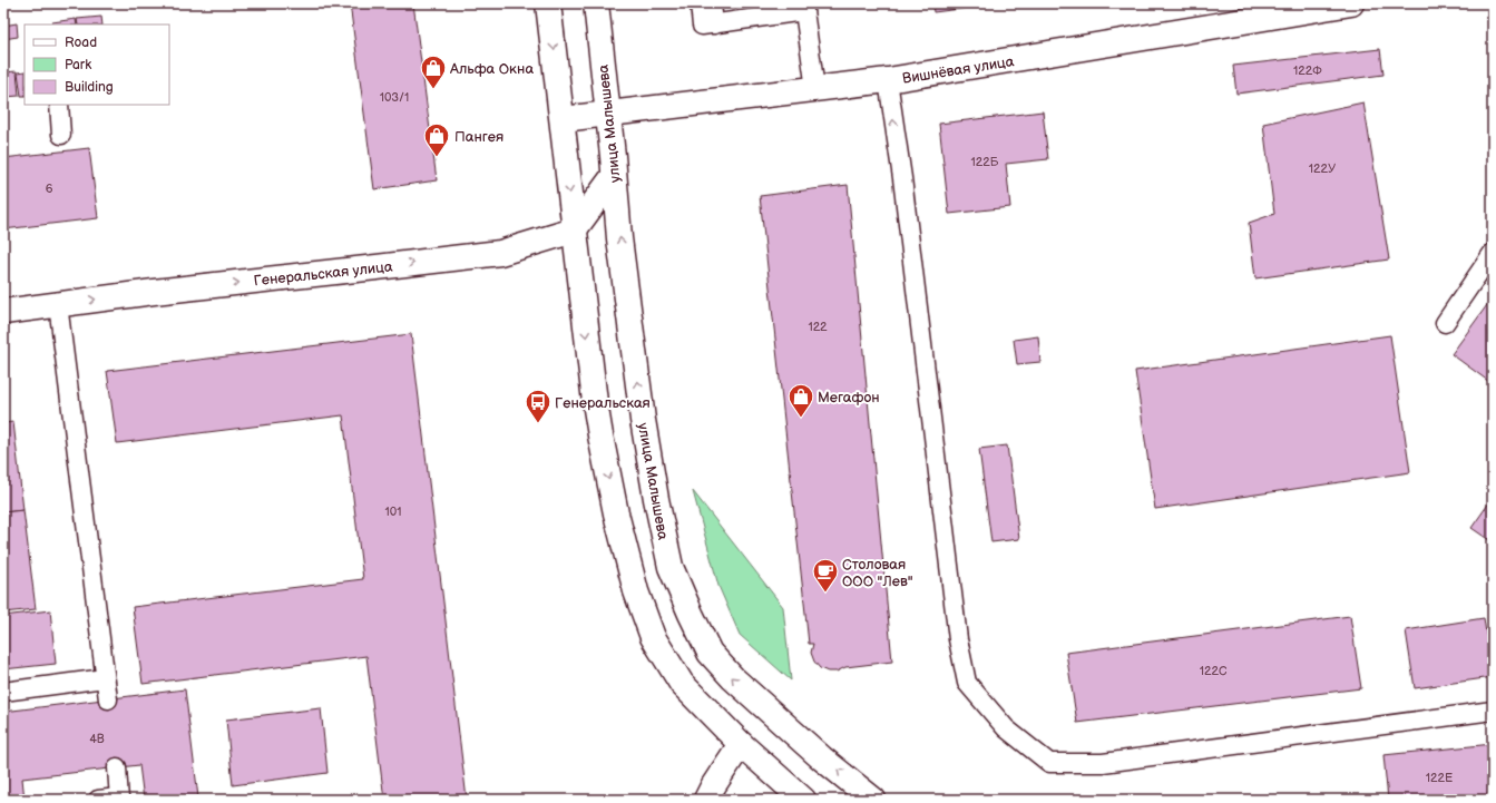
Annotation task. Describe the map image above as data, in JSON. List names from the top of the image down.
{
  "streets": {
    "main road": ["Вишнёвая улица", "улица Малышева", "Генеральская улица"]
  },
  "crossings": [
    ["Вишнёвая улица", "улица Малышева"]
  ],
  "one_way": ["Генеральская улица"],
  "places": {
    "shop": ["Альфа Окна", "Пангея", "Мегафон"],
    "bus stop": ["Генеральская"],
    "cafe": ["Столовая ООО \"Лев\""]
  },
  "house_numbers": [
    "122Ф",
    "103/1",
    "122Б",
    "122У",
    "6",
    "122",
    "101",
    "122С",
    "4В",
    "122Е"
  ],
  "legend": ["Road", "Park", "Building"]
}
